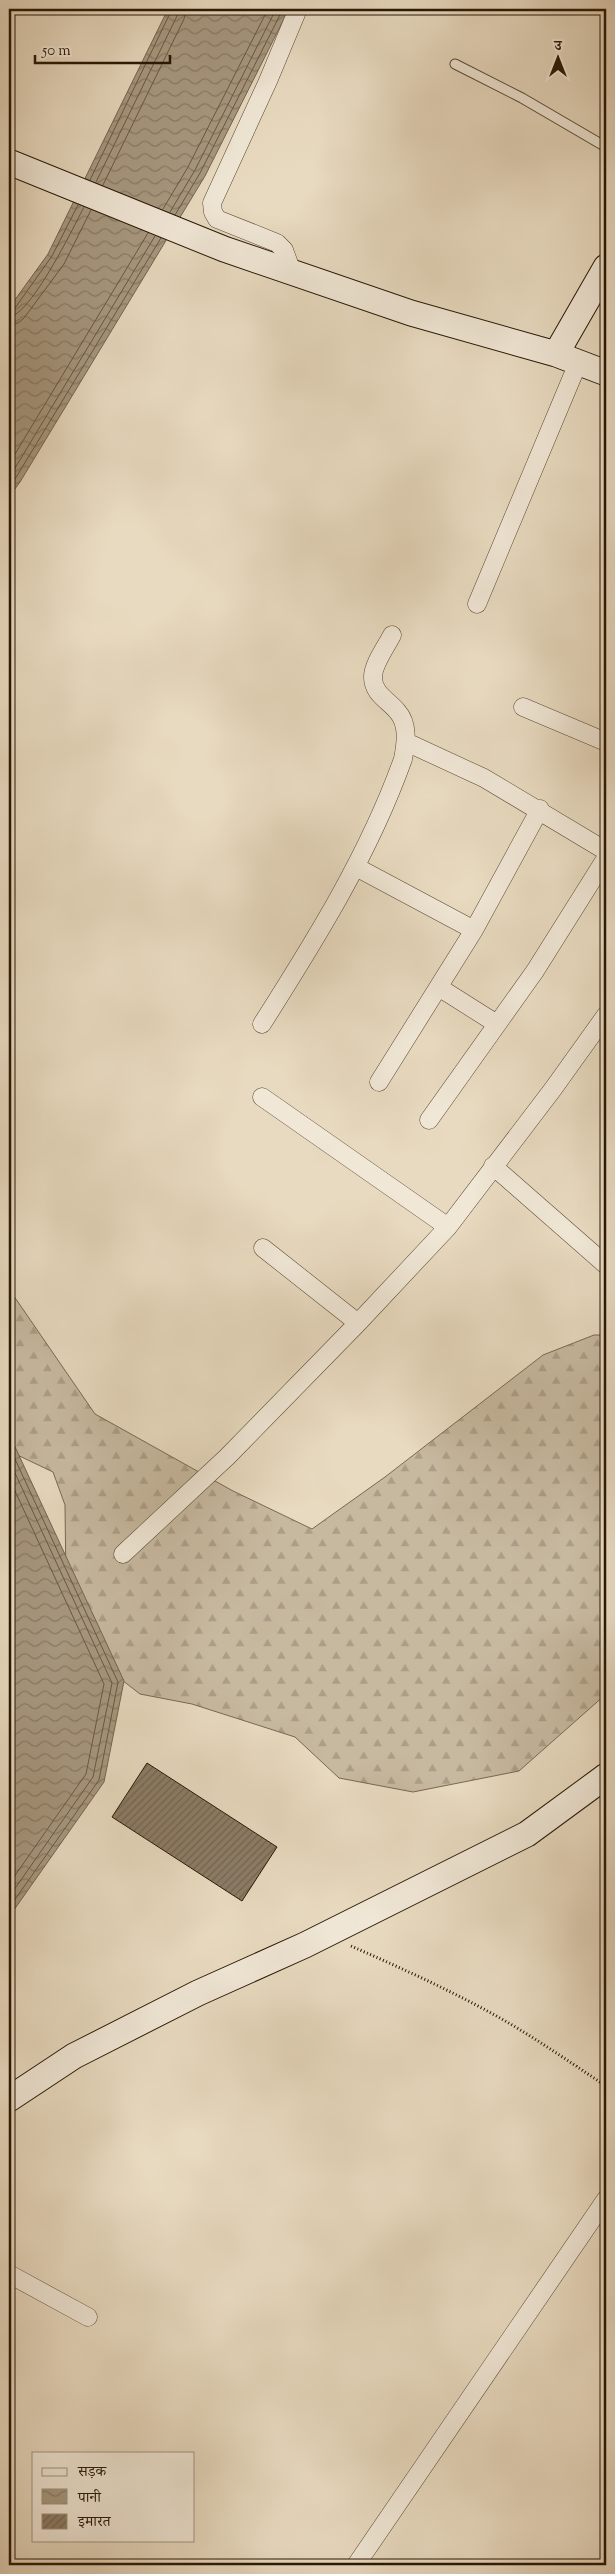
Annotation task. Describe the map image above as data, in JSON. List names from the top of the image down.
{
  "legend": ["सड़क", "पानी", "इमारत"],
  "scale_bar": "50 m",
  "north": "top"
}
